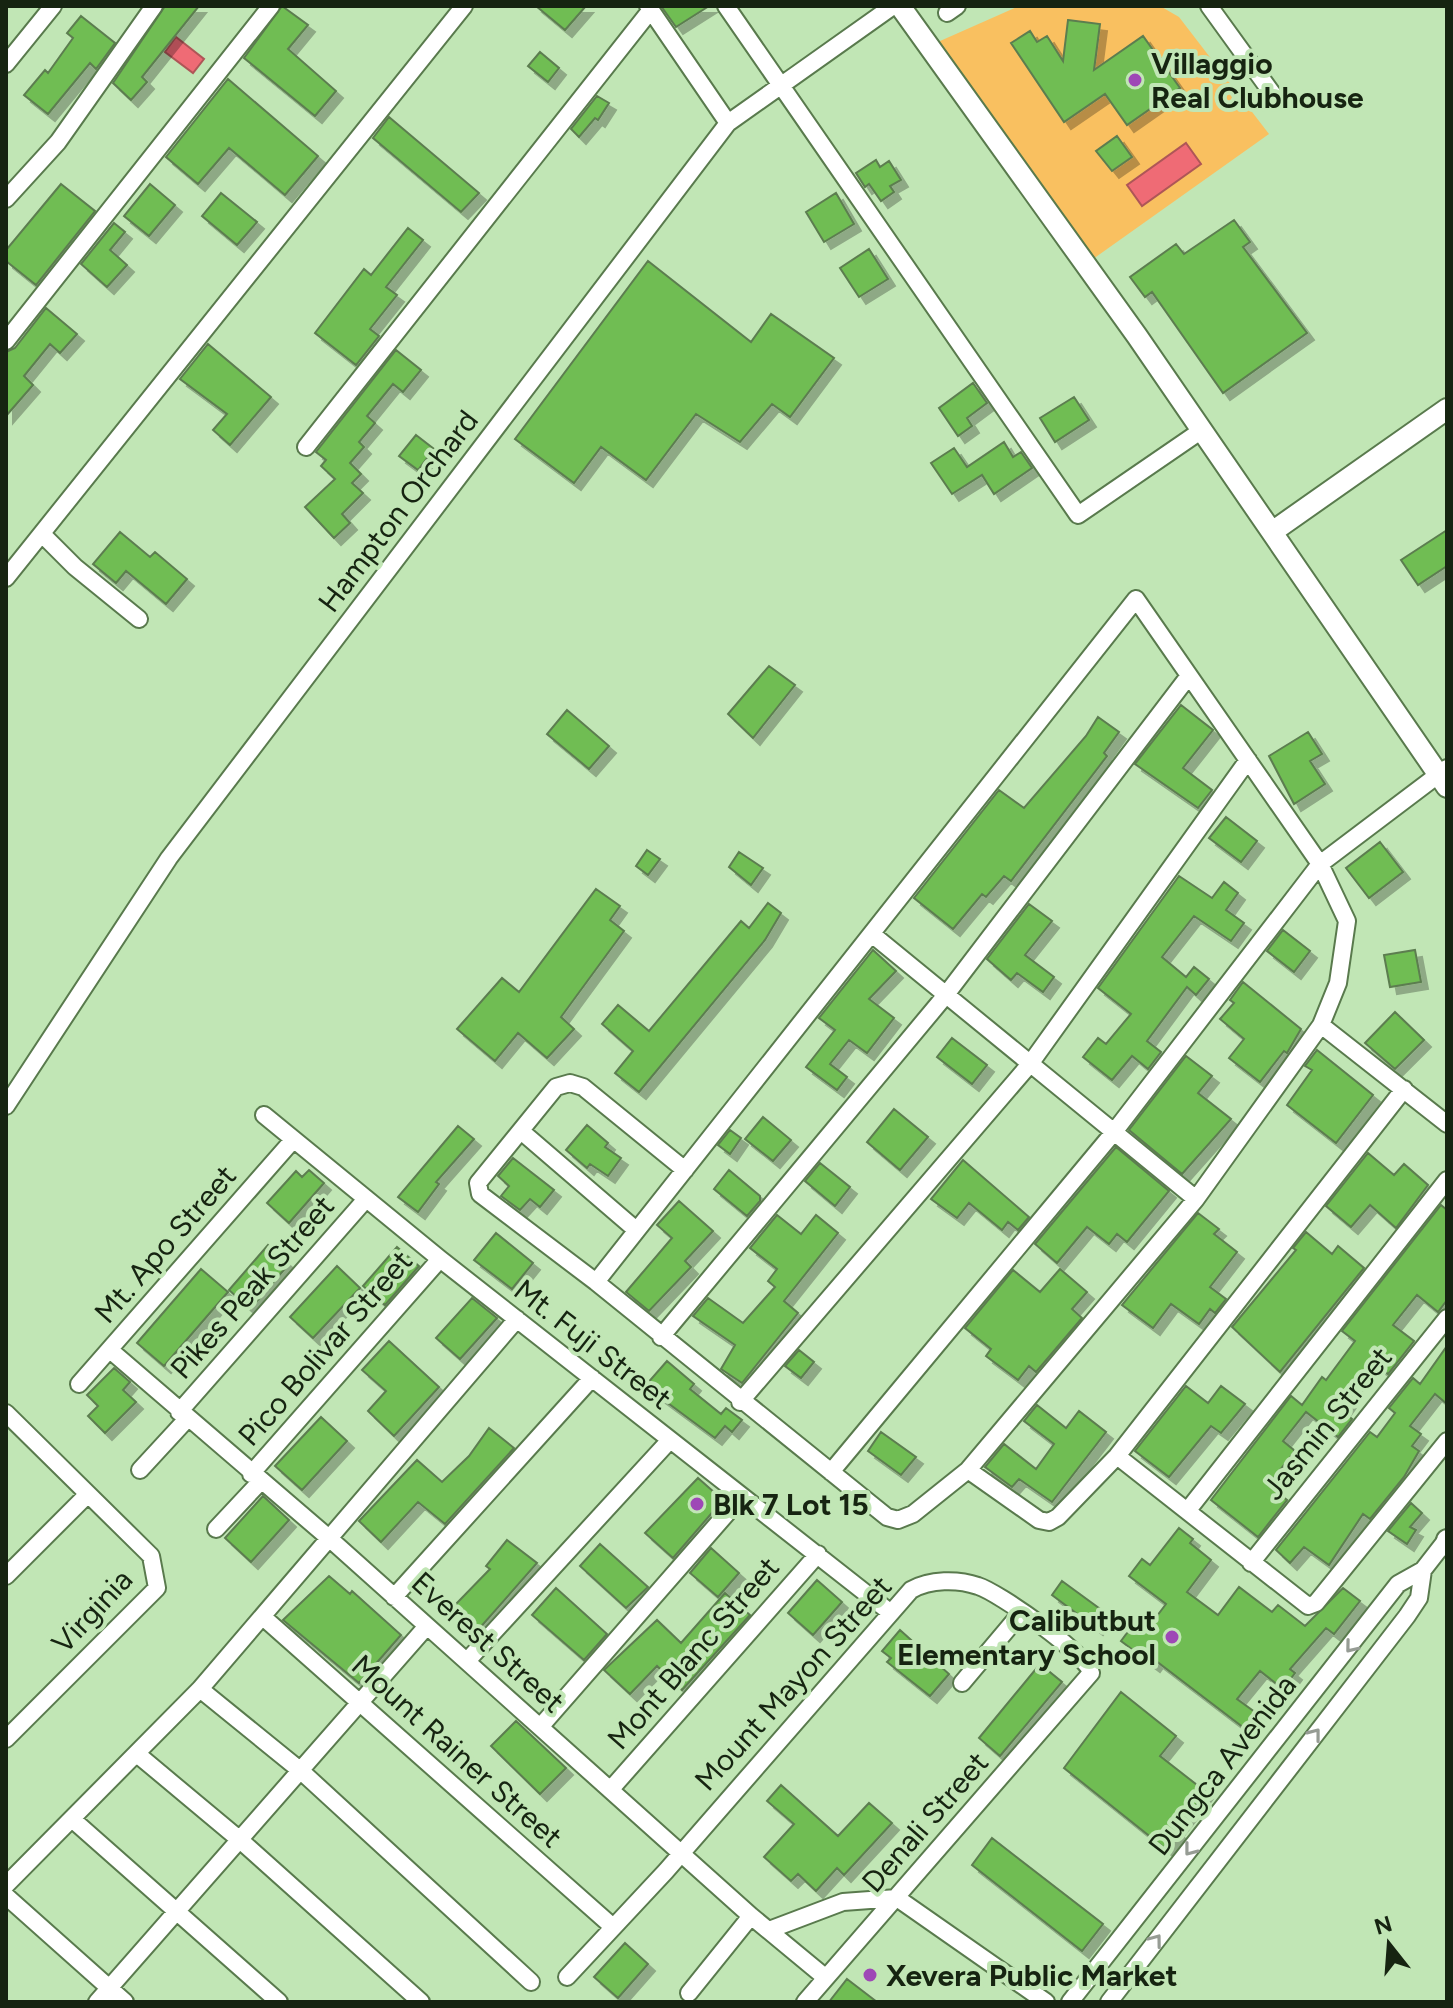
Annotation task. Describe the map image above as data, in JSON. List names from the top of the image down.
{
  "streets": {
    "street": [
      "Hampton Orchard",
      "Mt. Apo Street",
      "Pikes Peak Street",
      "Mt. Fuji Street",
      "Pico Bolivar Street",
      "Jasmin Street",
      "Virginia",
      "Everest Street",
      "Mont Blanc Street",
      "Mount Mayon Street",
      "Mount Rainer Street",
      "Dungca Avenida",
      "Denali Street"
    ]
  },
  "crossings": [
    ["Mt. Apo Street", "Mt. Fuji Street"],
    ["Mt. Apo Street", "Everest Street"],
    ["Pikes Peak Street", "Mt. Fuji Street"],
    ["Pikes Peak Street", "Everest Street"],
    ["Mt. Fuji Street", "Pico Bolivar Street"],
    ["Mt. Fuji Street", "Mont Blanc Street"],
    ["Mt. Fuji Street", "Mount Mayon Street"],
    ["Pico Bolivar Street", "Everest Street"],
    ["Everest Street", "Mont Blanc Street"],
    ["Everest Street", "Mount Mayon Street"],
    ["Everest Street", "Denali Street"],
    ["Mount Mayon Street", "Mount Rainer Street"],
    ["Mount Mayon Street", "Denali Street"]
  ],
  "places": [
    "Villaggio Real Clubhouse",
    "Blk 7 Lot 15",
    "Calibutbut Elementary School",
    "Xevera Public Market"
  ],
  "north": "top"
}
